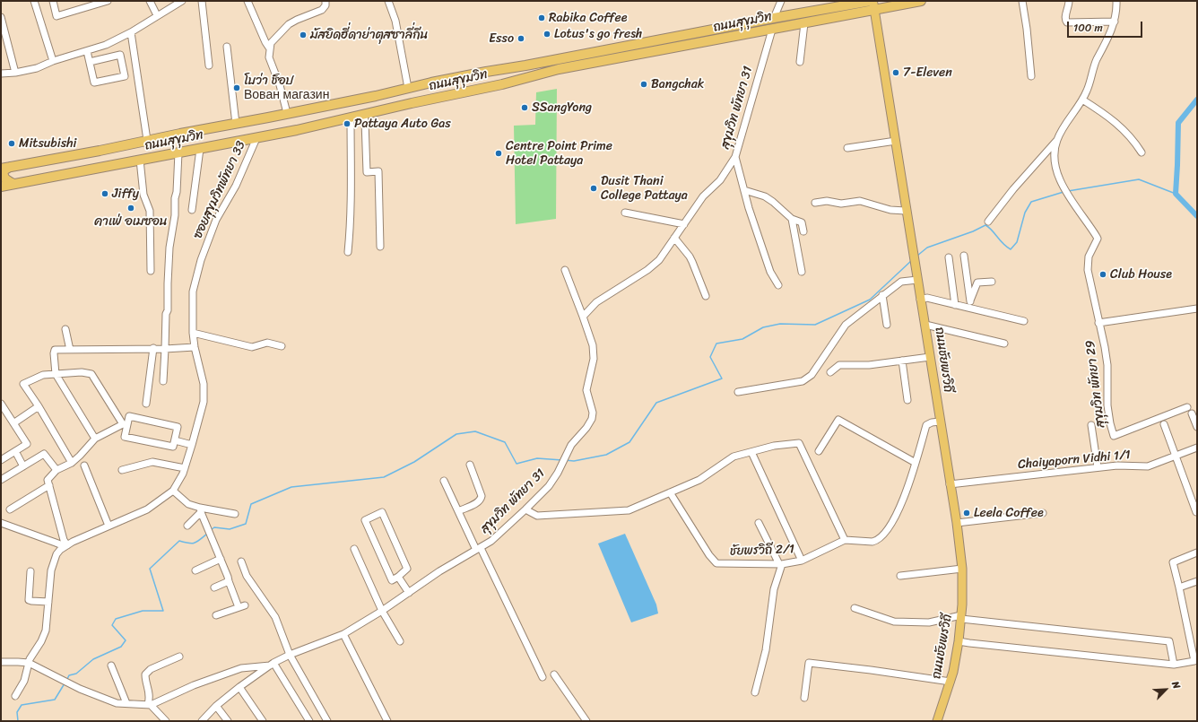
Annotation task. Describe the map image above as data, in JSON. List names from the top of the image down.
{
  "streets": {
    "highway": ["ถนนสุขุมวิท"],
    "main road": ["ถนนชัยพรวิถี"],
    "street": [
      "สุขุมวิท พัทยา 31",
      "ซอยสุขุมวิทพัทยา 33",
      "สุขุมวิท พัทยา 29",
      "Chaiyaporn Vidhi 1/1",
      "ชัยพรวิถี 2/1"
    ]
  },
  "crossings": [
    ["ถนนสุขุมวิท", "สุขุมวิท พัทยา 31"],
    ["ถนนสุขุมวิท", "ซอยสุขุมวิทพัทยา 33"],
    ["ถนนสุขุมวิท", "ถนนชัยพรวิถี"],
    ["ถนนชัยพรวิถี", "Chaiyaporn Vidhi 1/1"],
    ["ถนนชัยพรวิถี", "ชัยพรวิถี 2/1"]
  ],
  "places": [
    "Rabika Coffee",
    "Lotus's go fresh",
    "มัสยิดฮี่ดาย่าตุสซาลี่กีน",
    "Esso",
    "7-Eleven",
    "Bangchak",
    "โบว่า ช็อป Вован магазин",
    "SSangYong",
    "Pattaya Auto Gas",
    "Mitsubishi",
    "Centre Point Prime Hotel Pattaya",
    "Dusit Thani College Pattaya",
    "Jiffy",
    "คาเฟ่ อเมซอน",
    "Club House",
    "Leela Coffee"
  ],
  "scale_bar": "100 m",
  "north": "top right"
}
